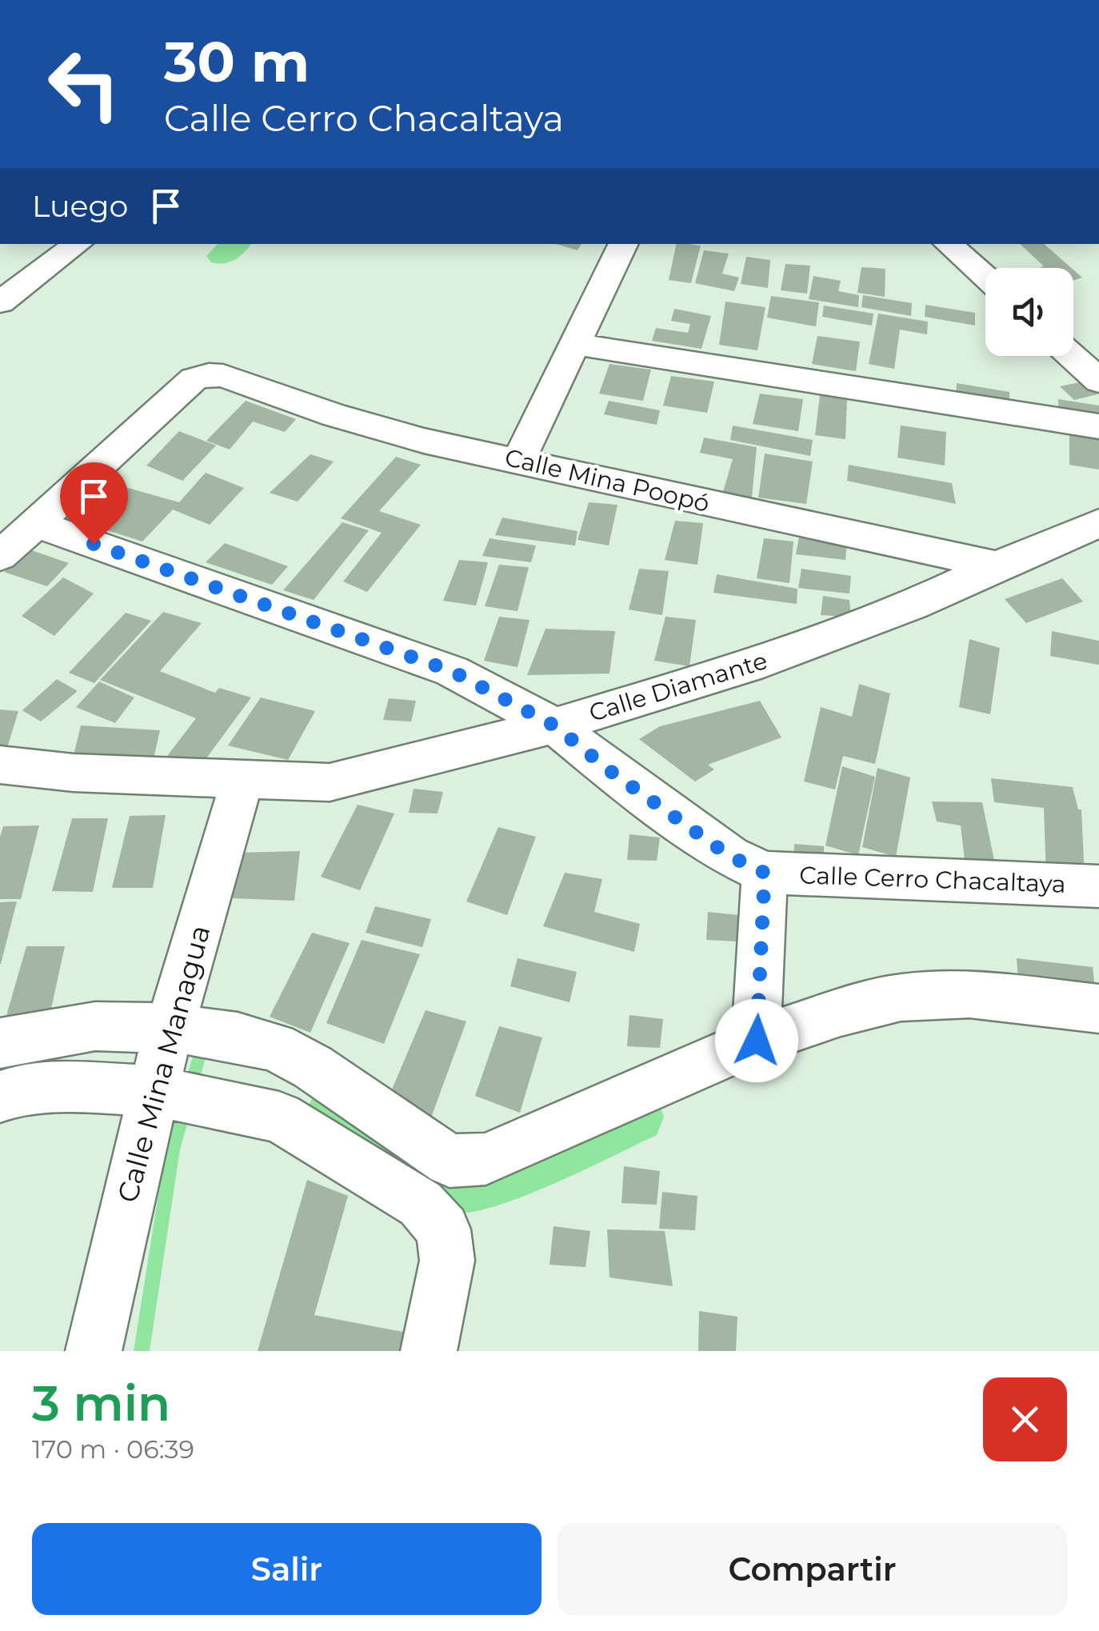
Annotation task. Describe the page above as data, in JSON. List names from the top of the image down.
{
  "streets": {
    "street": [
      "Calle Mina Poopó",
      "Calle Diamante",
      "Calle Cerro Chacaltaya",
      "Calle Mina Managua"
    ]
  },
  "crossings": [
    ["Calle Mina Poopó", "Calle Diamante"],
    ["Calle Mina Poopó", "Calle Cerro Chacaltaya"],
    ["Calle Diamante", "Calle Cerro Chacaltaya"],
    ["Calle Diamante", "Calle Mina Managua"]
  ],
  "page": {
    "turn": ["30 m", "Calle Cerro Chacaltaya"],
    "then": "Luego",
    "heading": ["3 min", "170 m · 06:39"],
    "buttons": ["Salir", "Compartir"]
  }
}
